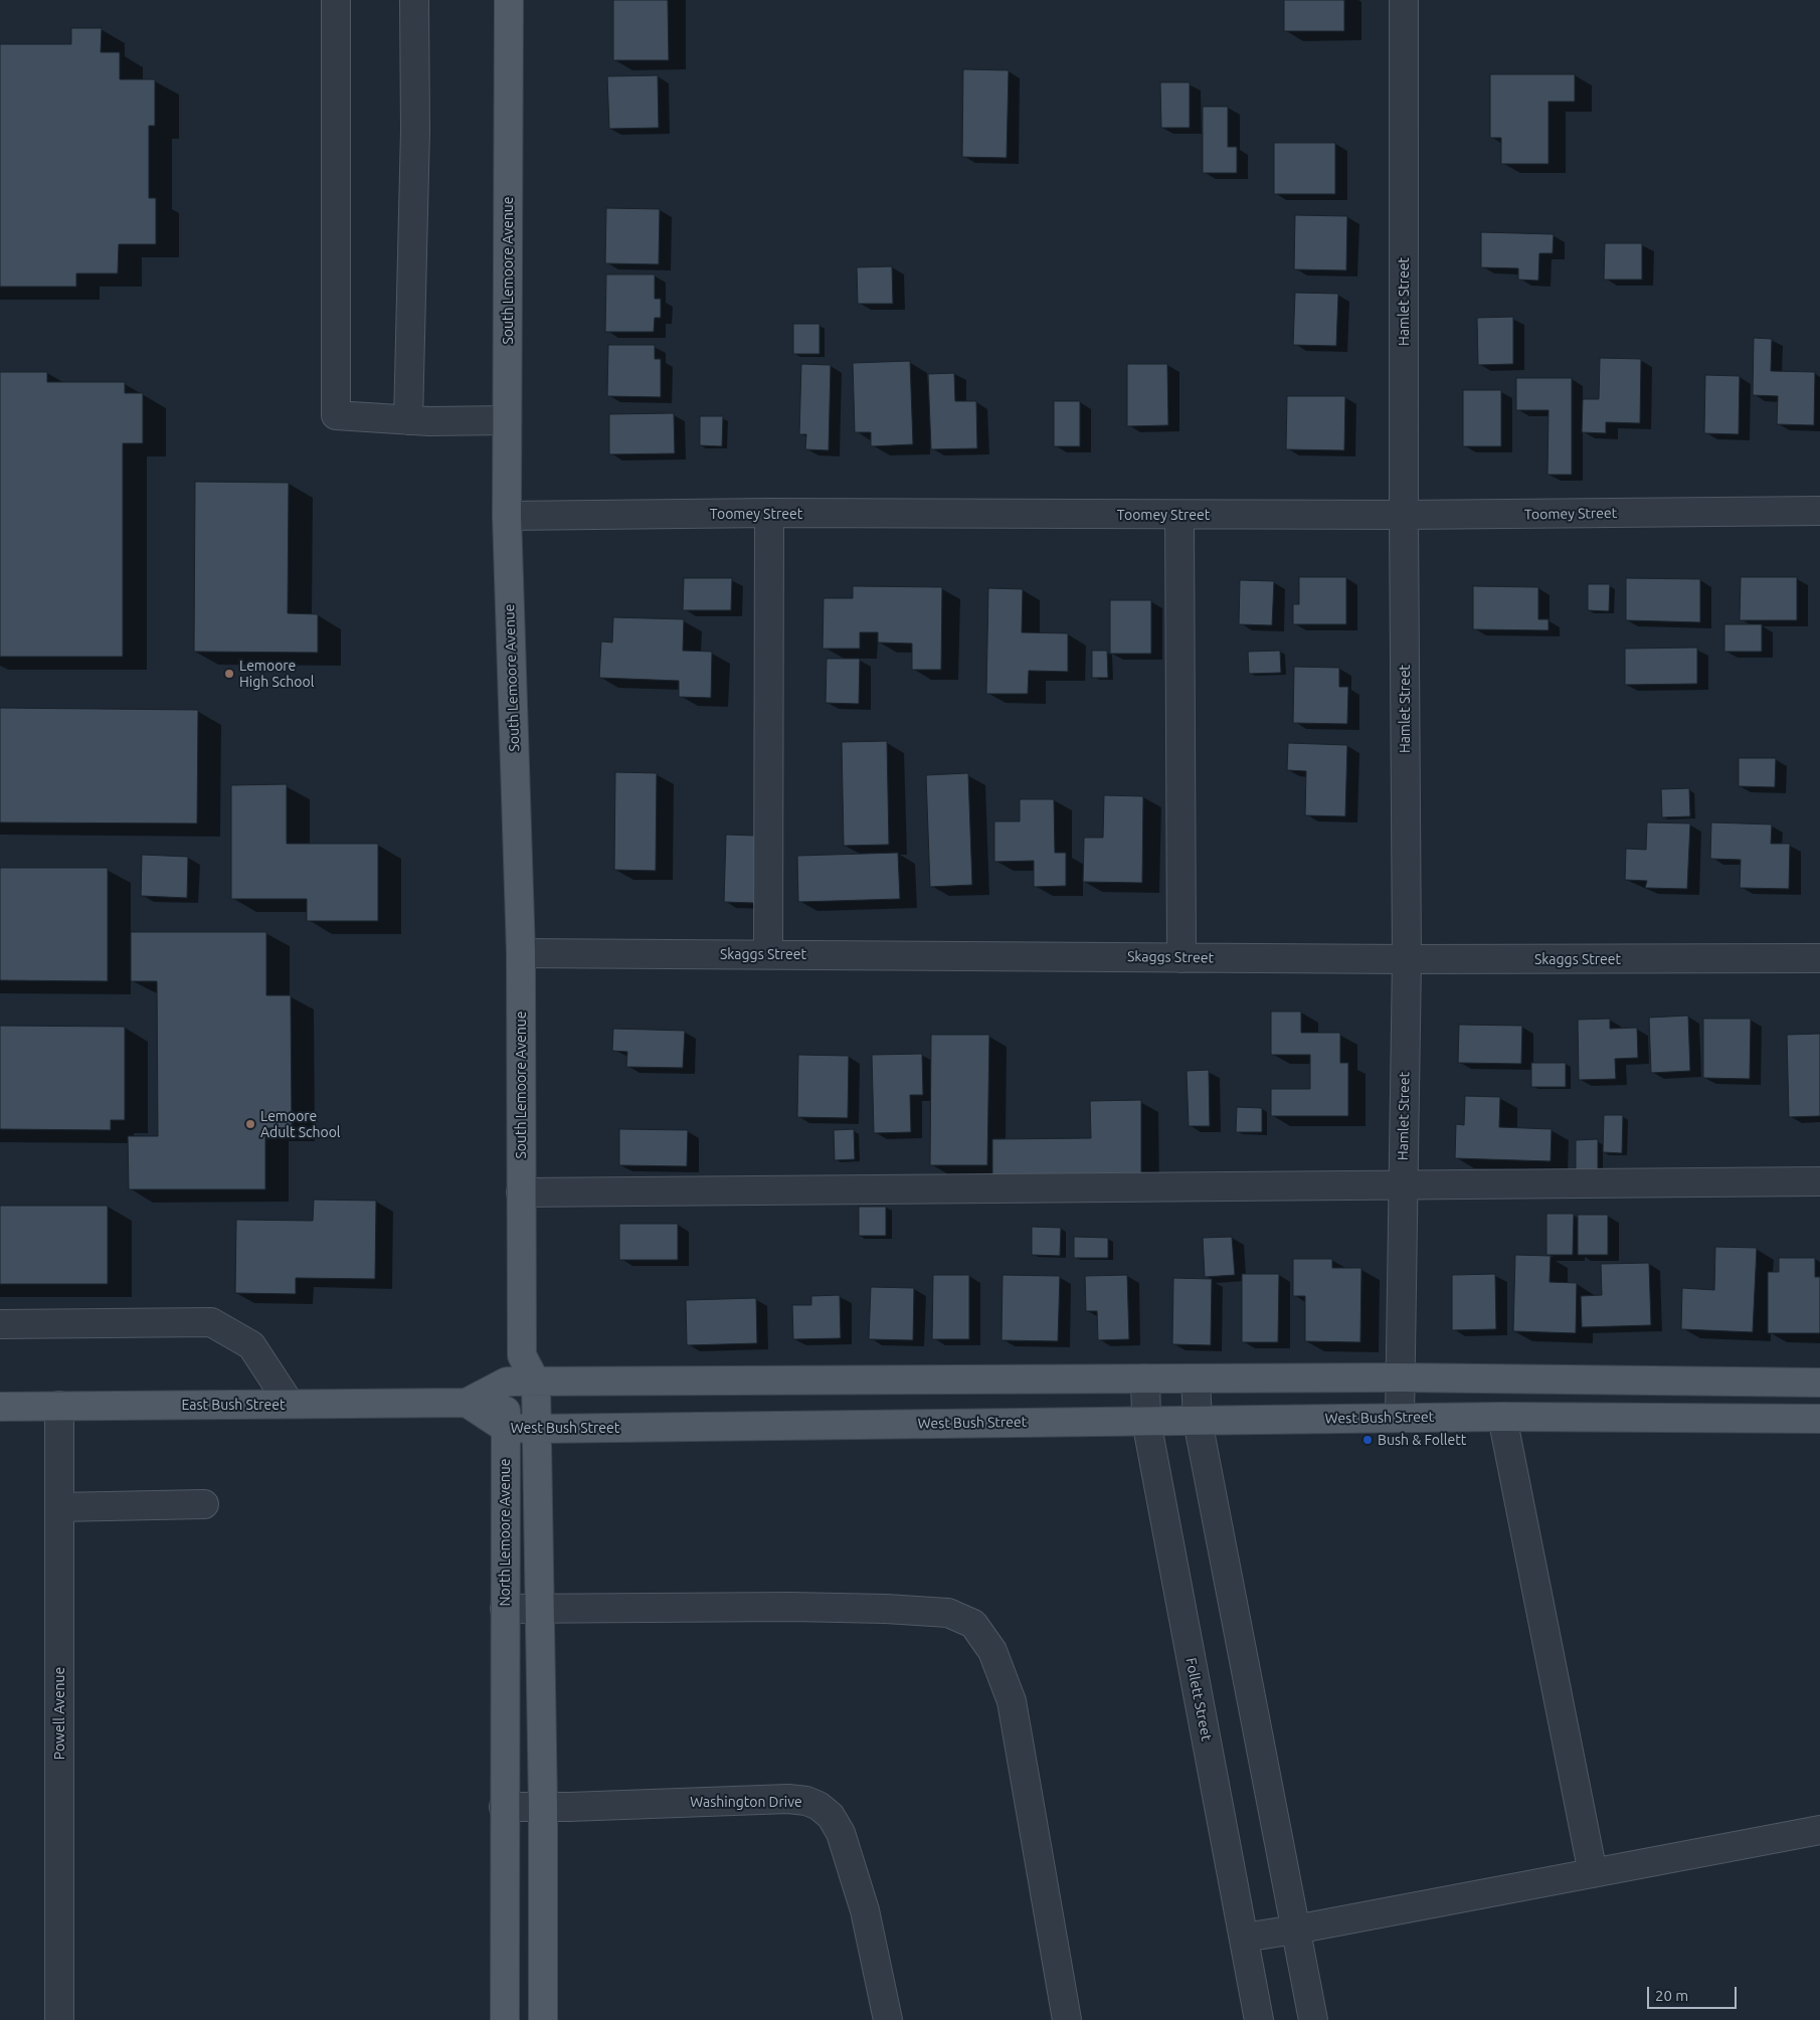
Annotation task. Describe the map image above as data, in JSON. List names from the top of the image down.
{
  "streets": {
    "main road": [
      "South Lemoore Avenue",
      "East Bush Street",
      "West Bush Street",
      "North Lemoore Avenue"
    ],
    "street": [
      "Hamlet Street",
      "Toomey Street",
      "Skaggs Street",
      "Follett Street",
      "Powell Avenue",
      "Washington Drive"
    ]
  },
  "crossings": [
    ["South Lemoore Avenue", "Toomey Street"],
    ["South Lemoore Avenue", "Skaggs Street"],
    ["South Lemoore Avenue", "North Lemoore Avenue"],
    ["Hamlet Street", "Toomey Street"],
    ["Hamlet Street", "Skaggs Street"],
    ["Hamlet Street", "West Bush Street"],
    ["East Bush Street", "West Bush Street"],
    ["East Bush Street", "Powell Avenue"],
    ["West Bush Street", "North Lemoore Avenue"],
    ["West Bush Street", "Follett Street"],
    ["North Lemoore Avenue", "Washington Drive"]
  ],
  "places": ["Lemoore High School", "Lemoore Adult School", "Bush & Follett"],
  "scale_bar": "20 m"
}
